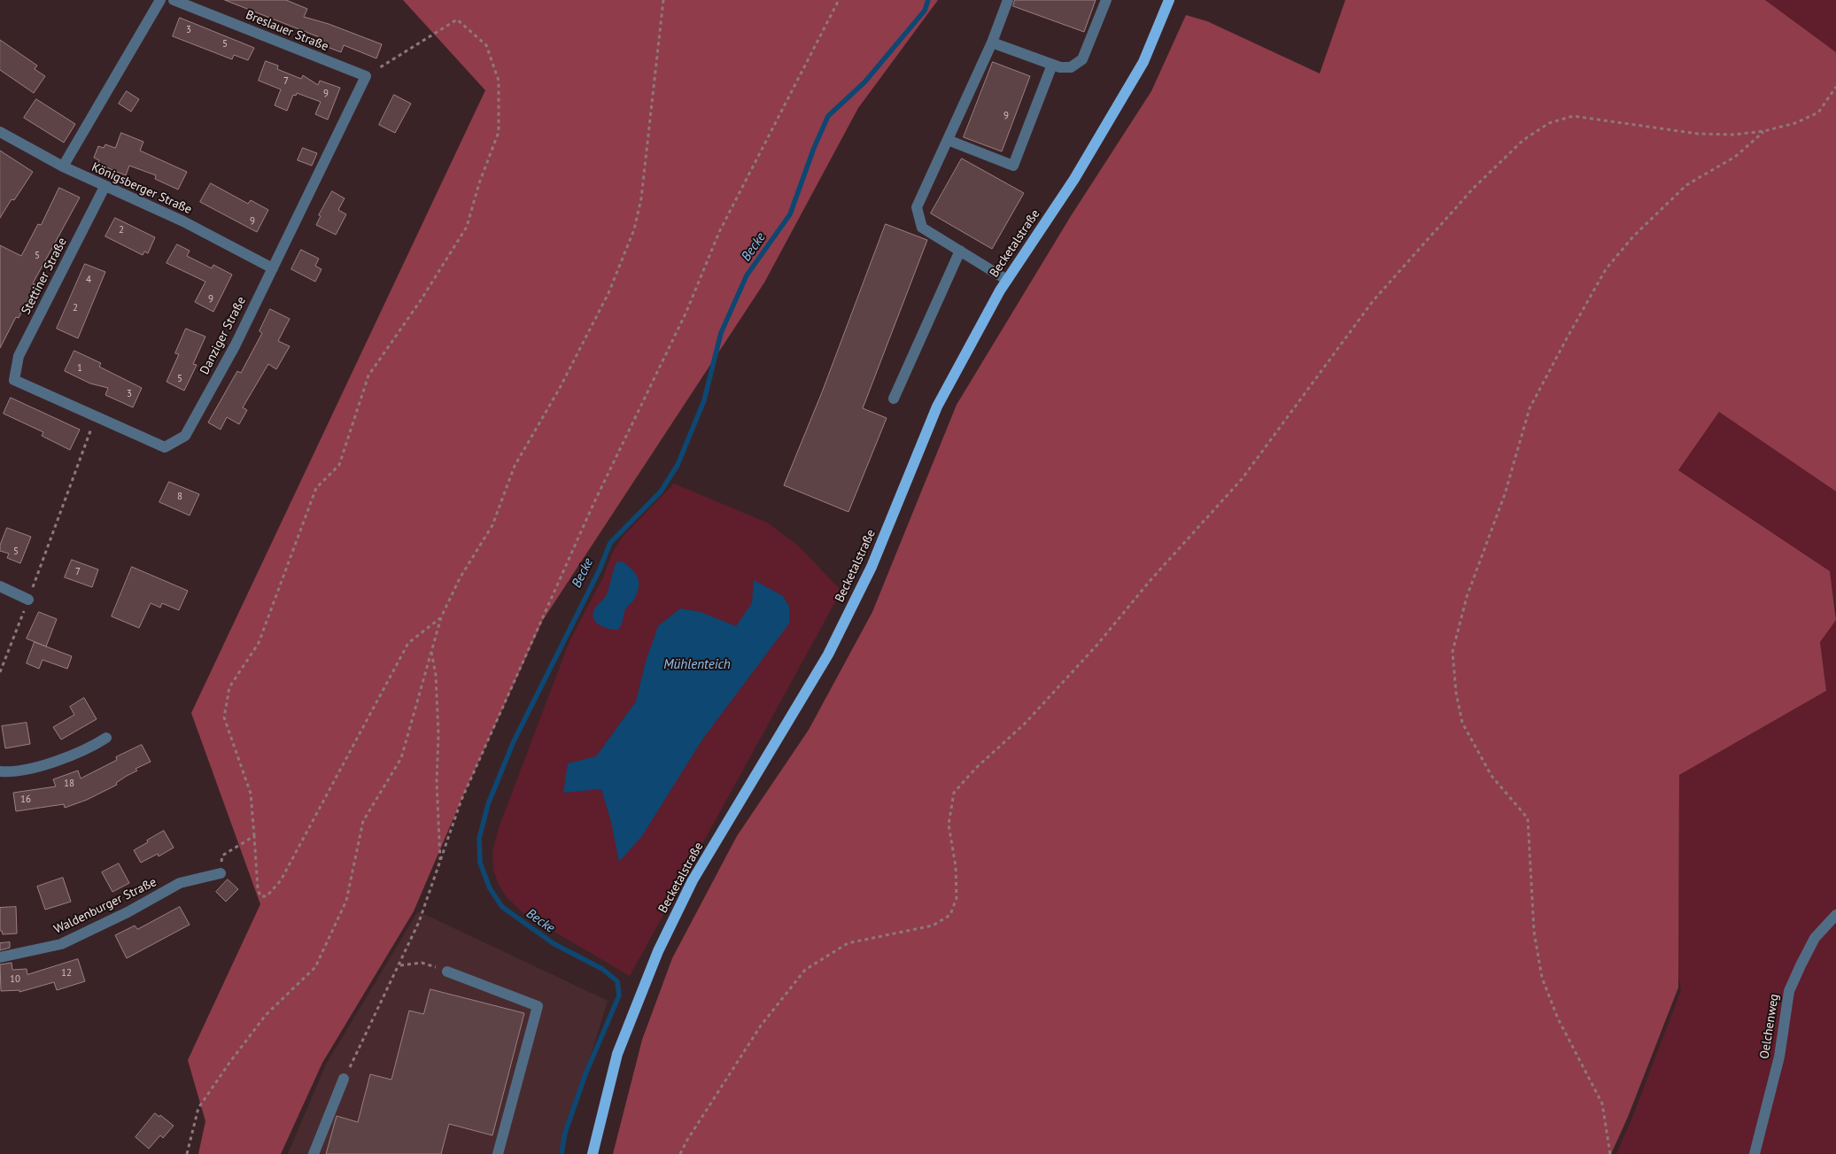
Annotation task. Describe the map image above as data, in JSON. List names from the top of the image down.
{
  "streets": {
    "main road": ["Becketalstraße"],
    "street": [
      "Breslauer Straße",
      "Königsberger Straße",
      "Stettiner Straße",
      "Danziger Straße",
      "Waldenburger Straße",
      "Oelchenweg"
    ]
  },
  "crossings": [
    ["Breslauer Straße", "Danziger Straße"],
    ["Königsberger Straße", "Stettiner Straße"],
    ["Königsberger Straße", "Danziger Straße"],
    ["Stettiner Straße", "Danziger Straße"]
  ],
  "water": ["Becke", "Mühlenteich"],
  "house_numbers": [
    "3",
    "5",
    "7",
    "9",
    "9",
    "9",
    "2",
    "5",
    "4",
    "9",
    "2",
    "1",
    "5",
    "3",
    "8",
    "5",
    "7",
    "18",
    "16",
    "12",
    "10"
  ]
}
